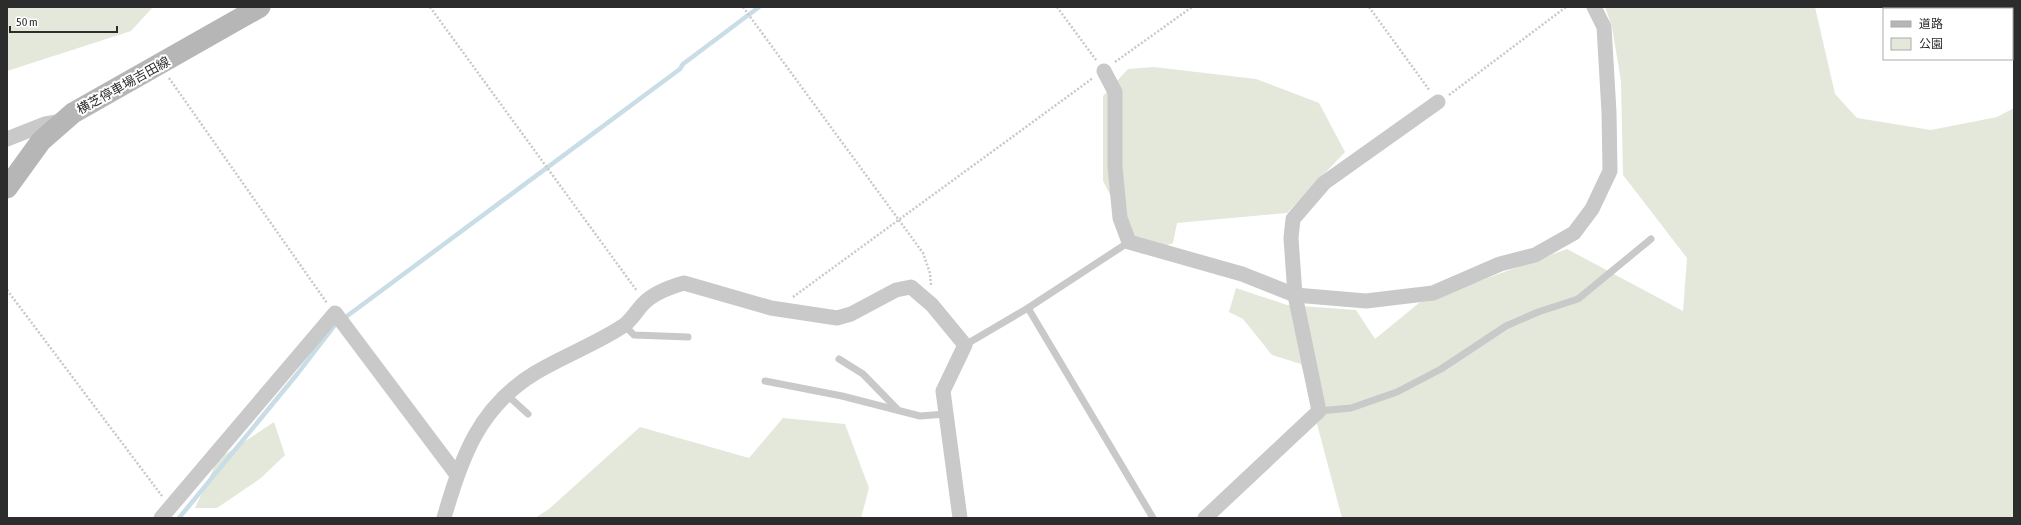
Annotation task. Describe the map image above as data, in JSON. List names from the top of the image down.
{
  "streets": {
    "main road": ["横芝停車場吉田線"]
  },
  "legend": ["道路", "公園"],
  "scale_bar": "50 m"
}
